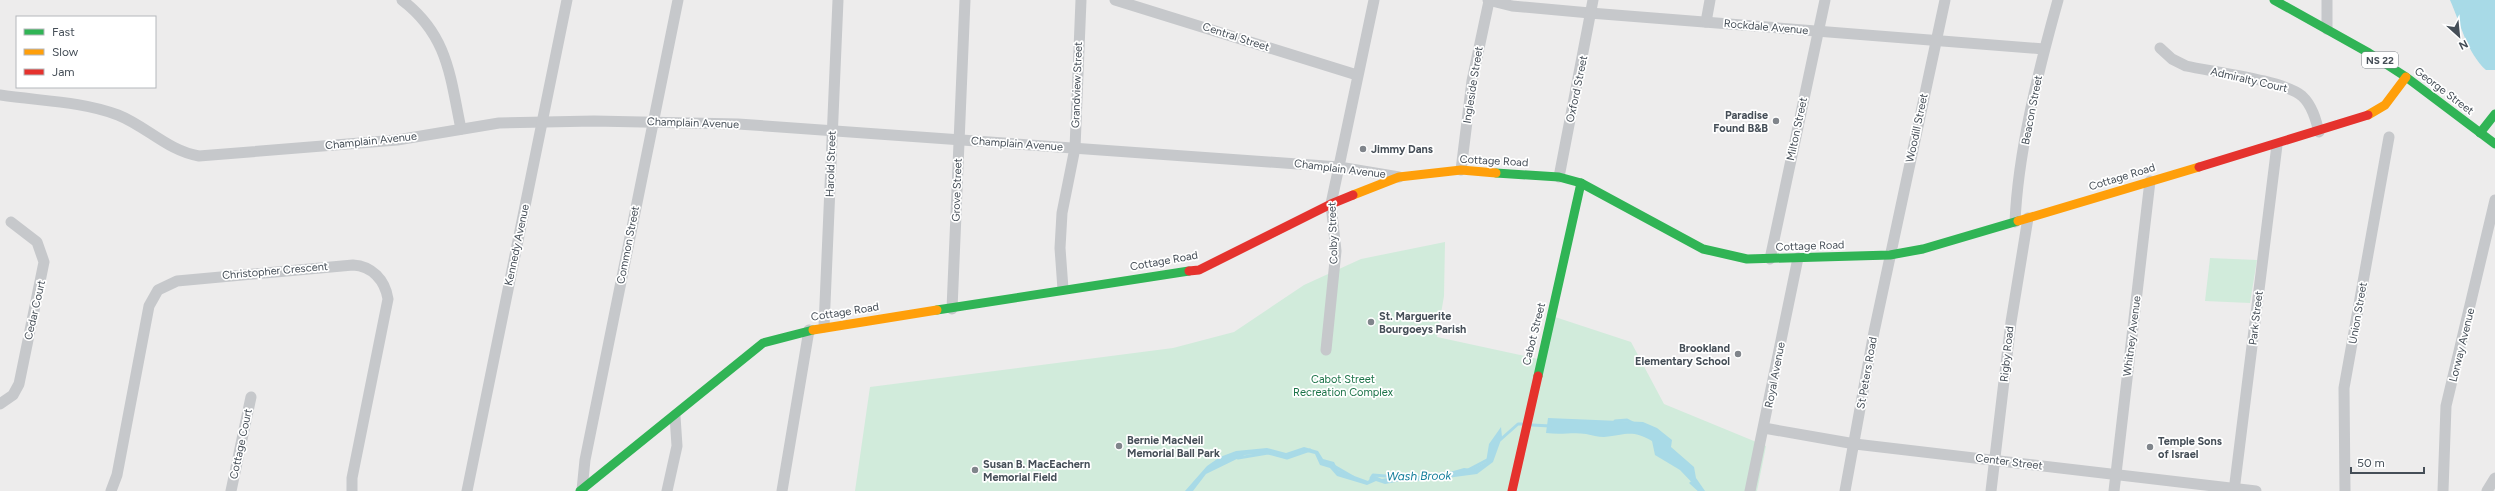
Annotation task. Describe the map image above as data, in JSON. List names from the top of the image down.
{
  "streets": {
    "main road": [
      "NS 22",
      "George Street",
      "Cottage Road",
      "Cabot Street"
    ],
    "street": [
      "Rockdale Avenue",
      "Central Street",
      "Admiralty Court",
      "Grandview Street",
      "Ingleside Street",
      "Oxford Street",
      "Beacon Street",
      "Champlain Avenue",
      "Woodill Street",
      "Milton Street",
      "Harold Street",
      "Grove Street",
      "Colby Street",
      "Kennedy Avenue",
      "Common Street",
      "Christopher Crescent",
      "Cedar Court",
      "Union Street",
      "Park Street",
      "Whitney Avenue",
      "Lorway Avenue",
      "Rigby Road",
      "St Peters Road",
      "Royal Avenue",
      "Cottage Court",
      "Center Street"
    ]
  },
  "crossings": [
    ["Rockdale Avenue", "Ingleside Street"],
    ["Rockdale Avenue", "Oxford Street"],
    ["Rockdale Avenue", "Beacon Street"],
    ["Rockdale Avenue", "Woodill Street"],
    ["Rockdale Avenue", "Milton Street"],
    ["Central Street", "Colby Street"],
    ["Admiralty Court", "Cottage Road"],
    ["Grandview Street", "Champlain Avenue"],
    ["Grandview Street", "Cottage Road"],
    ["Ingleside Street", "Cottage Road"],
    ["Oxford Street", "Cottage Road"],
    ["George Street", "Cottage Road"],
    ["Beacon Street", "Cottage Road"],
    ["Champlain Avenue", "Cottage Road"],
    ["Champlain Avenue", "Harold Street"],
    ["Champlain Avenue", "Grove Street"],
    ["Champlain Avenue", "Colby Street"],
    ["Champlain Avenue", "Kennedy Avenue"],
    ["Champlain Avenue", "Common Street"],
    ["Woodill Street", "Cottage Road"],
    ["Woodill Street", "St Peters Road"],
    ["Milton Street", "Cottage Road"],
    ["Cottage Road", "Harold Street"],
    ["Cottage Road", "Grove Street"],
    ["Cottage Road", "Colby Street"],
    ["Cottage Road", "Common Street"],
    ["Cottage Road", "Park Street"],
    ["Cottage Road", "Cabot Street"],
    ["Cottage Road", "Whitney Avenue"],
    ["Cottage Road", "Rigby Road"],
    ["Cottage Road", "St Peters Road"],
    ["Cottage Road", "Royal Avenue"],
    ["Park Street", "Center Street"],
    ["Whitney Avenue", "Center Street"],
    ["Rigby Road", "Center Street"],
    ["St Peters Road", "Center Street"],
    ["Royal Avenue", "Center Street"]
  ],
  "water": ["Wash Brook"],
  "parks": ["Cabot Street Recreation Complex"],
  "places": [
    "Paradise Found B&B",
    "Jimmy Dans",
    "St. Marguerite Bourgoeys Parish",
    "Brookland Elementary School",
    "Bernie MacNeil Memorial Ball Park",
    "Temple Sons of Israel",
    "Susan B. MacEachern Memorial Field"
  ],
  "legend": ["Fast", "Slow", "Jam"],
  "scale_bar": "50 m",
  "north": "bottom right"
}
